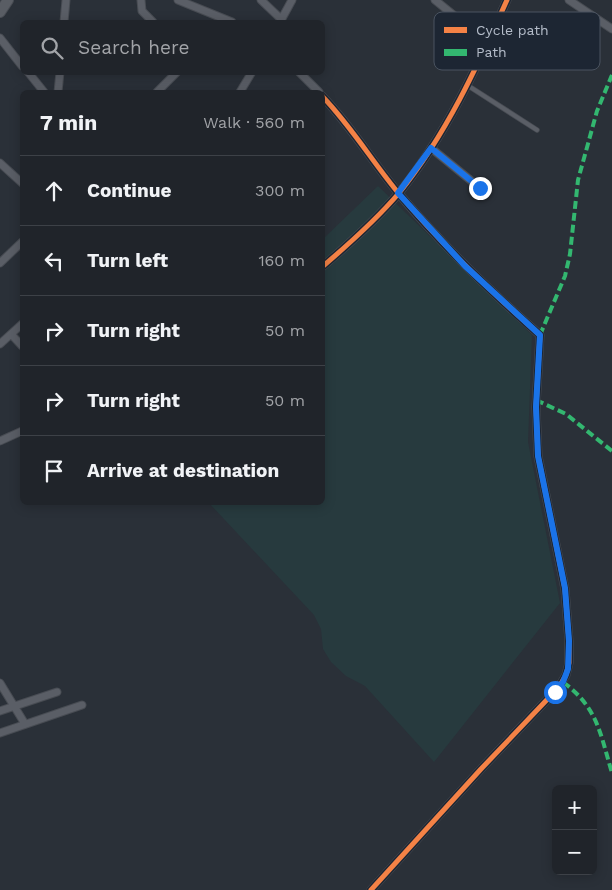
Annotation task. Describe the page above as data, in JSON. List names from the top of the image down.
{
  "legend": ["Cycle path", "Path"],
  "page": {
    "search": "Search here",
    "heading": ["7 min", "Walk · 560 m"],
    "list": [
      ["Continue", "300 m"],
      ["Turn left", "160 m"],
      ["Turn right", "50 m"],
      ["Turn right", "50 m"],
      "Arrive at destination"
    ],
    "map_buttons": ["+", "−"]
  }
}
